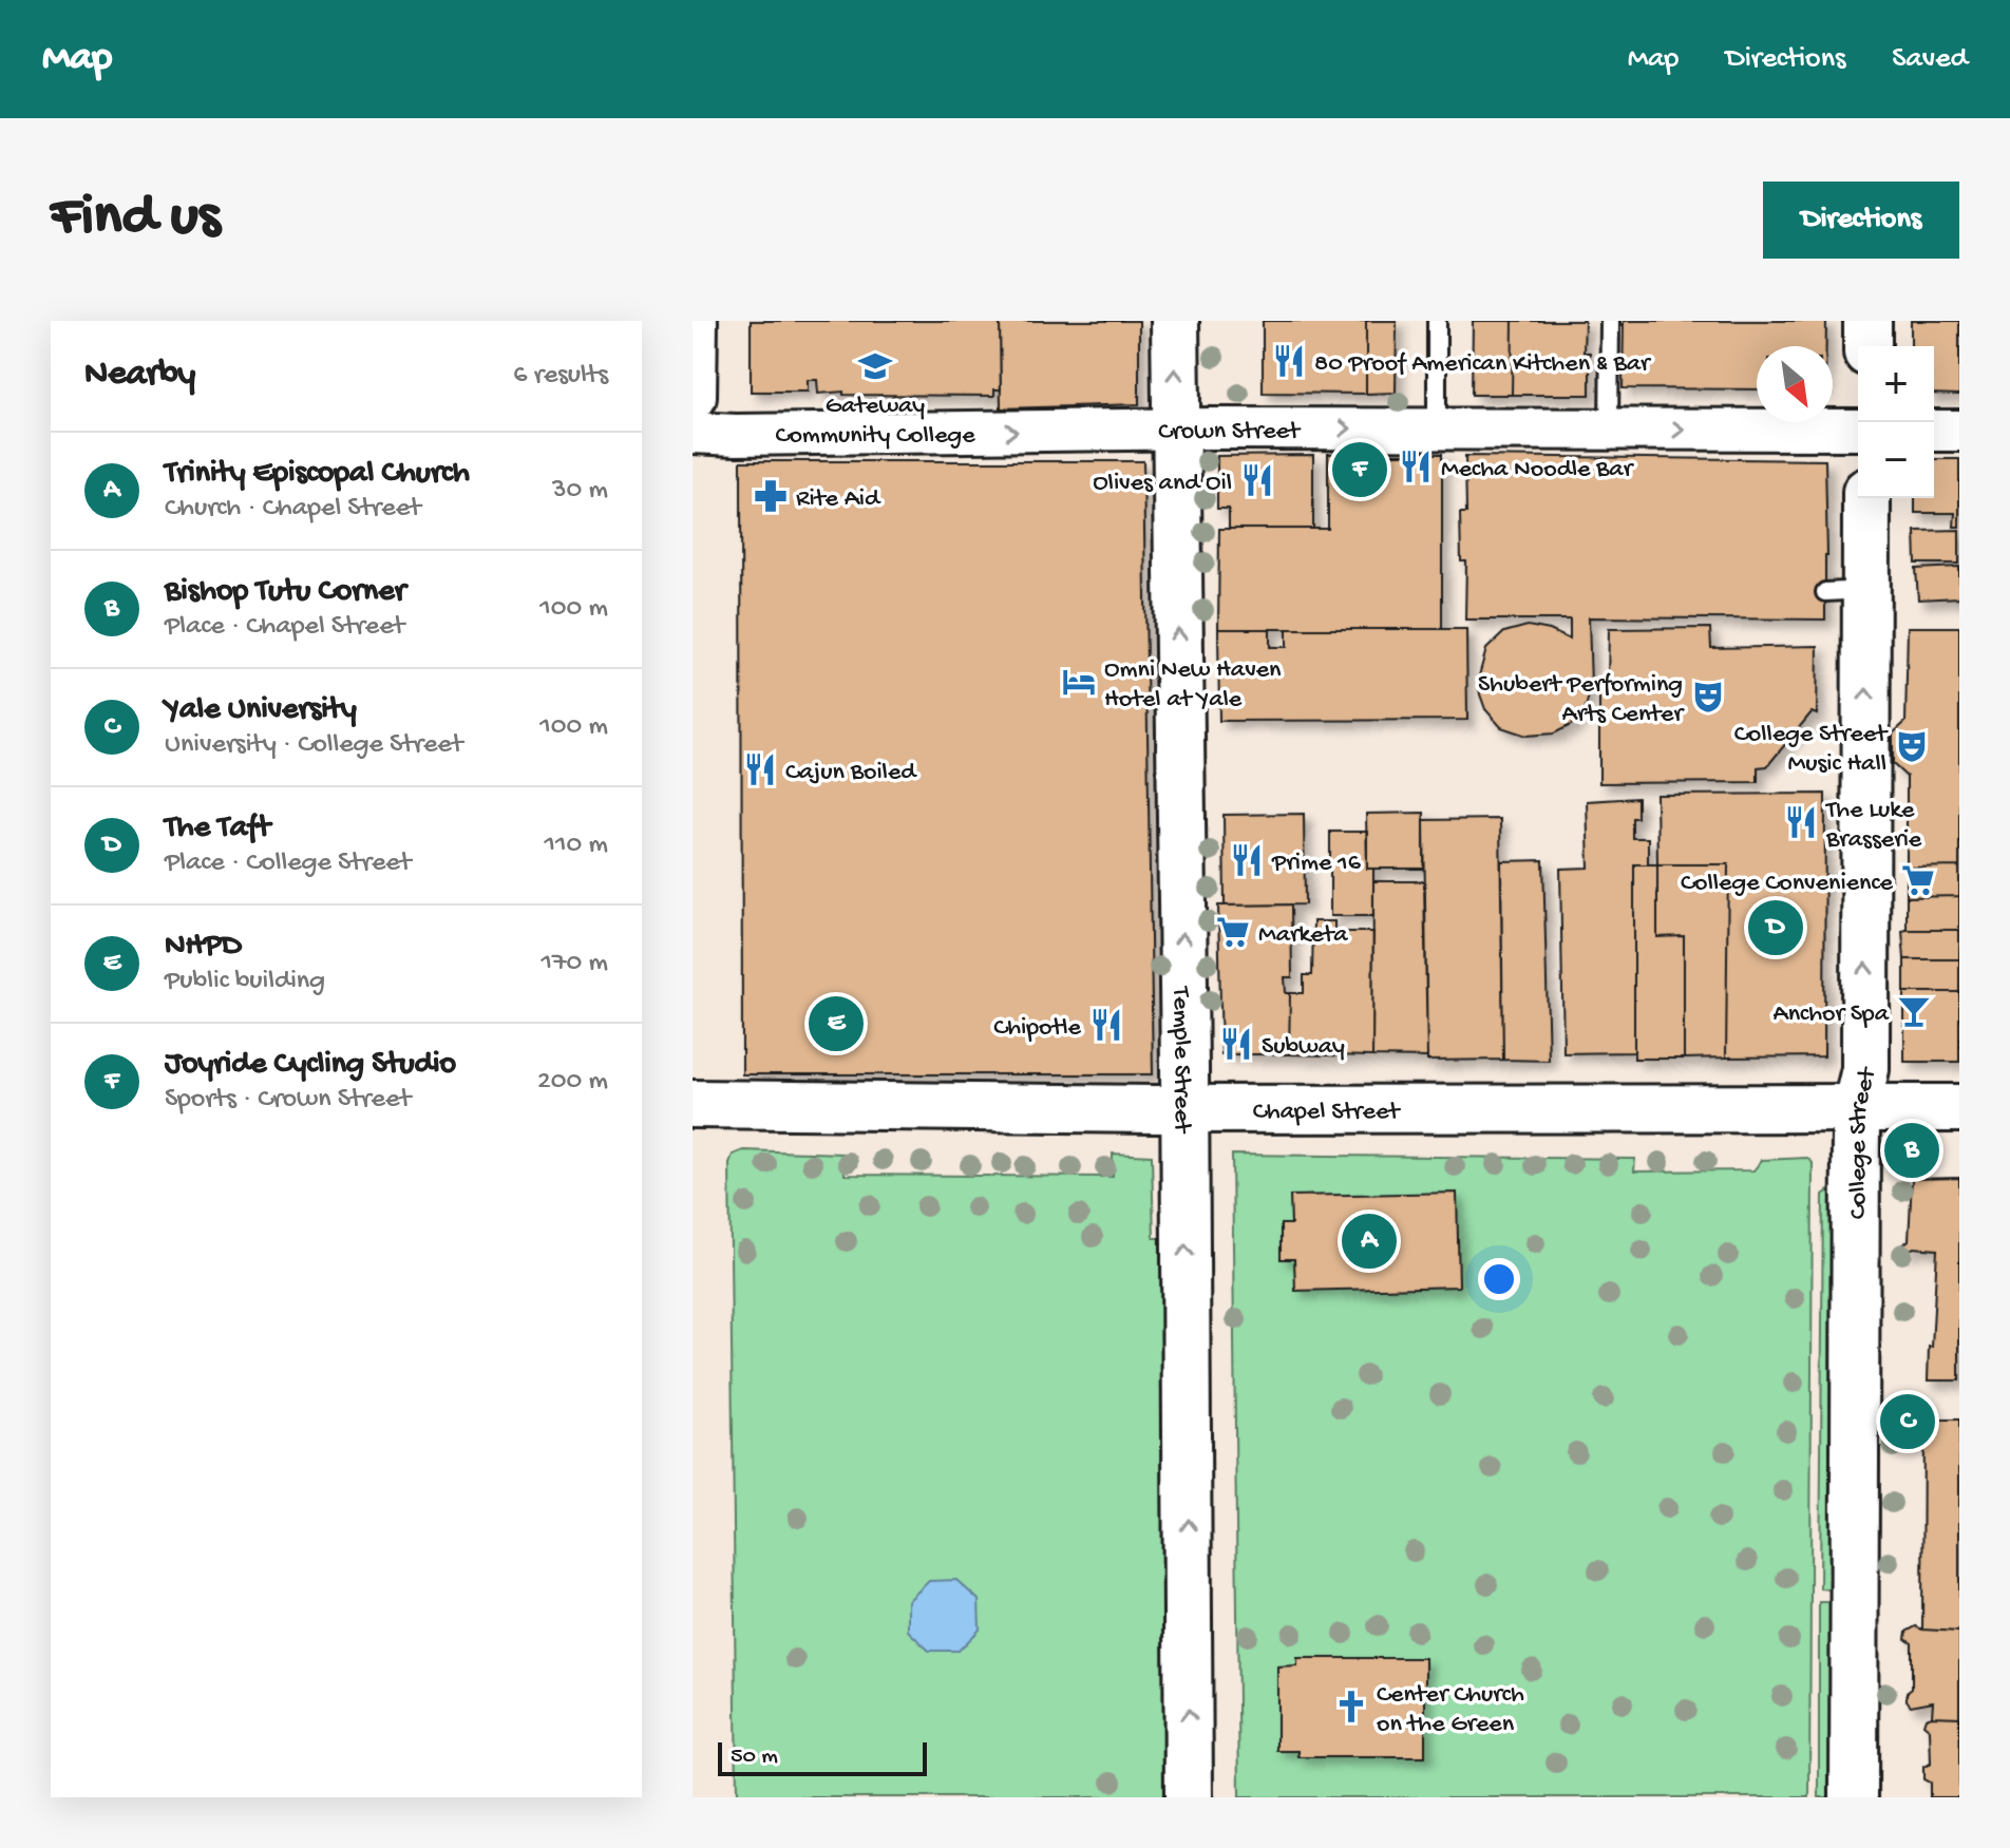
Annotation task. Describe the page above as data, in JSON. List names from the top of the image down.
{
  "streets": {
    "main road": ["Temple Street", "Chapel Street", "College Street"],
    "street": ["Crown Street"]
  },
  "crossings": [
    ["Crown Street", "Temple Street"],
    ["Temple Street", "Chapel Street"],
    ["Chapel Street", "College Street"]
  ],
  "one_way": ["Crown Street", "Temple Street", "College Street"],
  "places": {
    "restaurant": [
      "80 Proof American Kitchen & Bar",
      "Mecha Noodle Bar",
      "Olives and Oil",
      "Cajun Boiled",
      "The Luke Brasserie",
      "Prime 16",
      "Chipotle",
      "Subway"
    ],
    "school or university": ["Gateway Community College"],
    "pharmacy": ["Rite Aid"],
    "hotel": ["Omni New Haven Hotel at Yale"],
    "theatre": ["Shubert Performing Arts Center", "College Street Music Hall"],
    "supermarket": ["College Convenience", "Marketa"],
    "bar": ["Anchor Spa"],
    "church": ["Center Church on the Green"]
  },
  "scale_bar": "50 m",
  "north": "bottom right",
  "page": {
    "header": "Map",
    "nav": ["Map", "Directions", "Saved"],
    "buttons": "Directions",
    "title": "Find us",
    "heading": ["Nearby", "6 results"],
    "map_buttons": ["+", "−"],
    "list": [
      {
        "mark": "A",
        "name": "Trinity Episcopal Church",
        "note": "Church · Chapel Street",
        "value": "30 m"
      },
      {
        "mark": "B",
        "name": "Bishop Tutu Corner",
        "note": "Place · Chapel Street",
        "value": "100 m"
      },
      {
        "mark": "C",
        "name": "Yale University",
        "note": "University · College Street",
        "value": "100 m"
      },
      {
        "mark": "D",
        "name": "The Taft",
        "note": "Place · College Street",
        "value": "110 m"
      },
      {
        "mark": "E",
        "name": "NHPD",
        "note": "Public building",
        "value": "170 m"
      },
      {
        "mark": "F",
        "name": "Joyride Cycling Studio",
        "note": "Sports · Crown Street",
        "value": "200 m"
      }
    ],
    "pins": [
      "F",
      "D",
      "E",
      "B",
      "A",
      "C"
    ],
    "scale": "50 m"
  }
}
